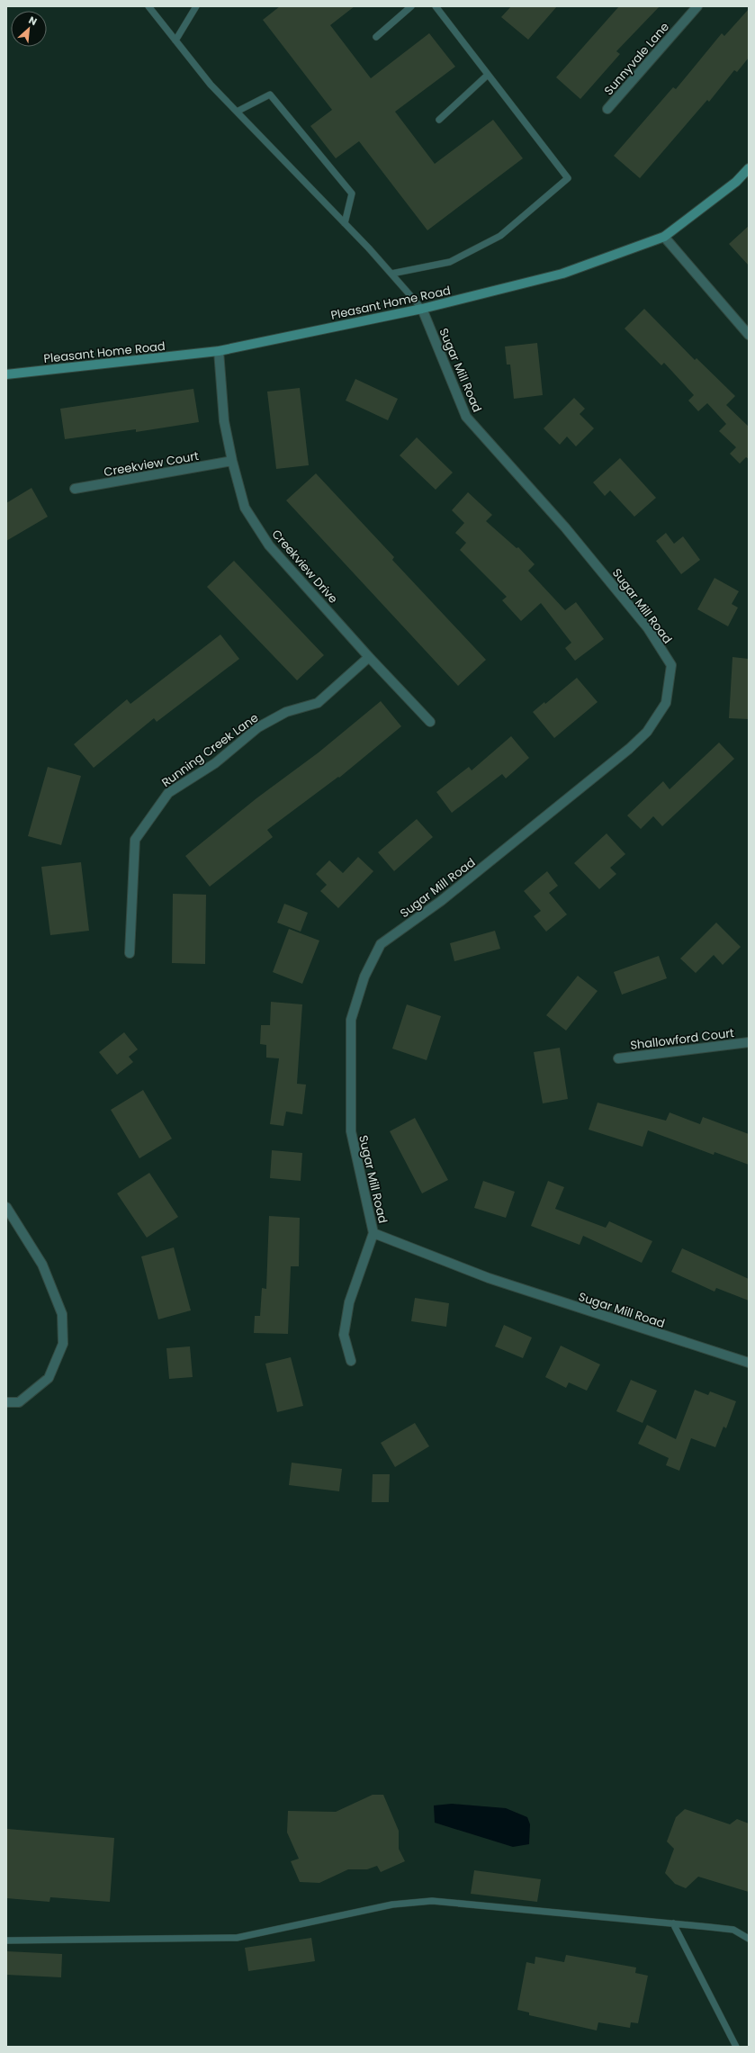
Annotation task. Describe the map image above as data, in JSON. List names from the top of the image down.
{
  "streets": {
    "main road": ["Pleasant Home Road"],
    "street": [
      "Sunnyvale Lane",
      "Sugar Mill Road",
      "Creekview Court",
      "Creekview Drive",
      "Running Creek Lane",
      "Shallowford Court"
    ]
  },
  "crossings": [
    ["Pleasant Home Road", "Sugar Mill Road"],
    ["Pleasant Home Road", "Creekview Drive"],
    ["Creekview Court", "Creekview Drive"],
    ["Creekview Drive", "Running Creek Lane"]
  ],
  "north": "top right"
}
